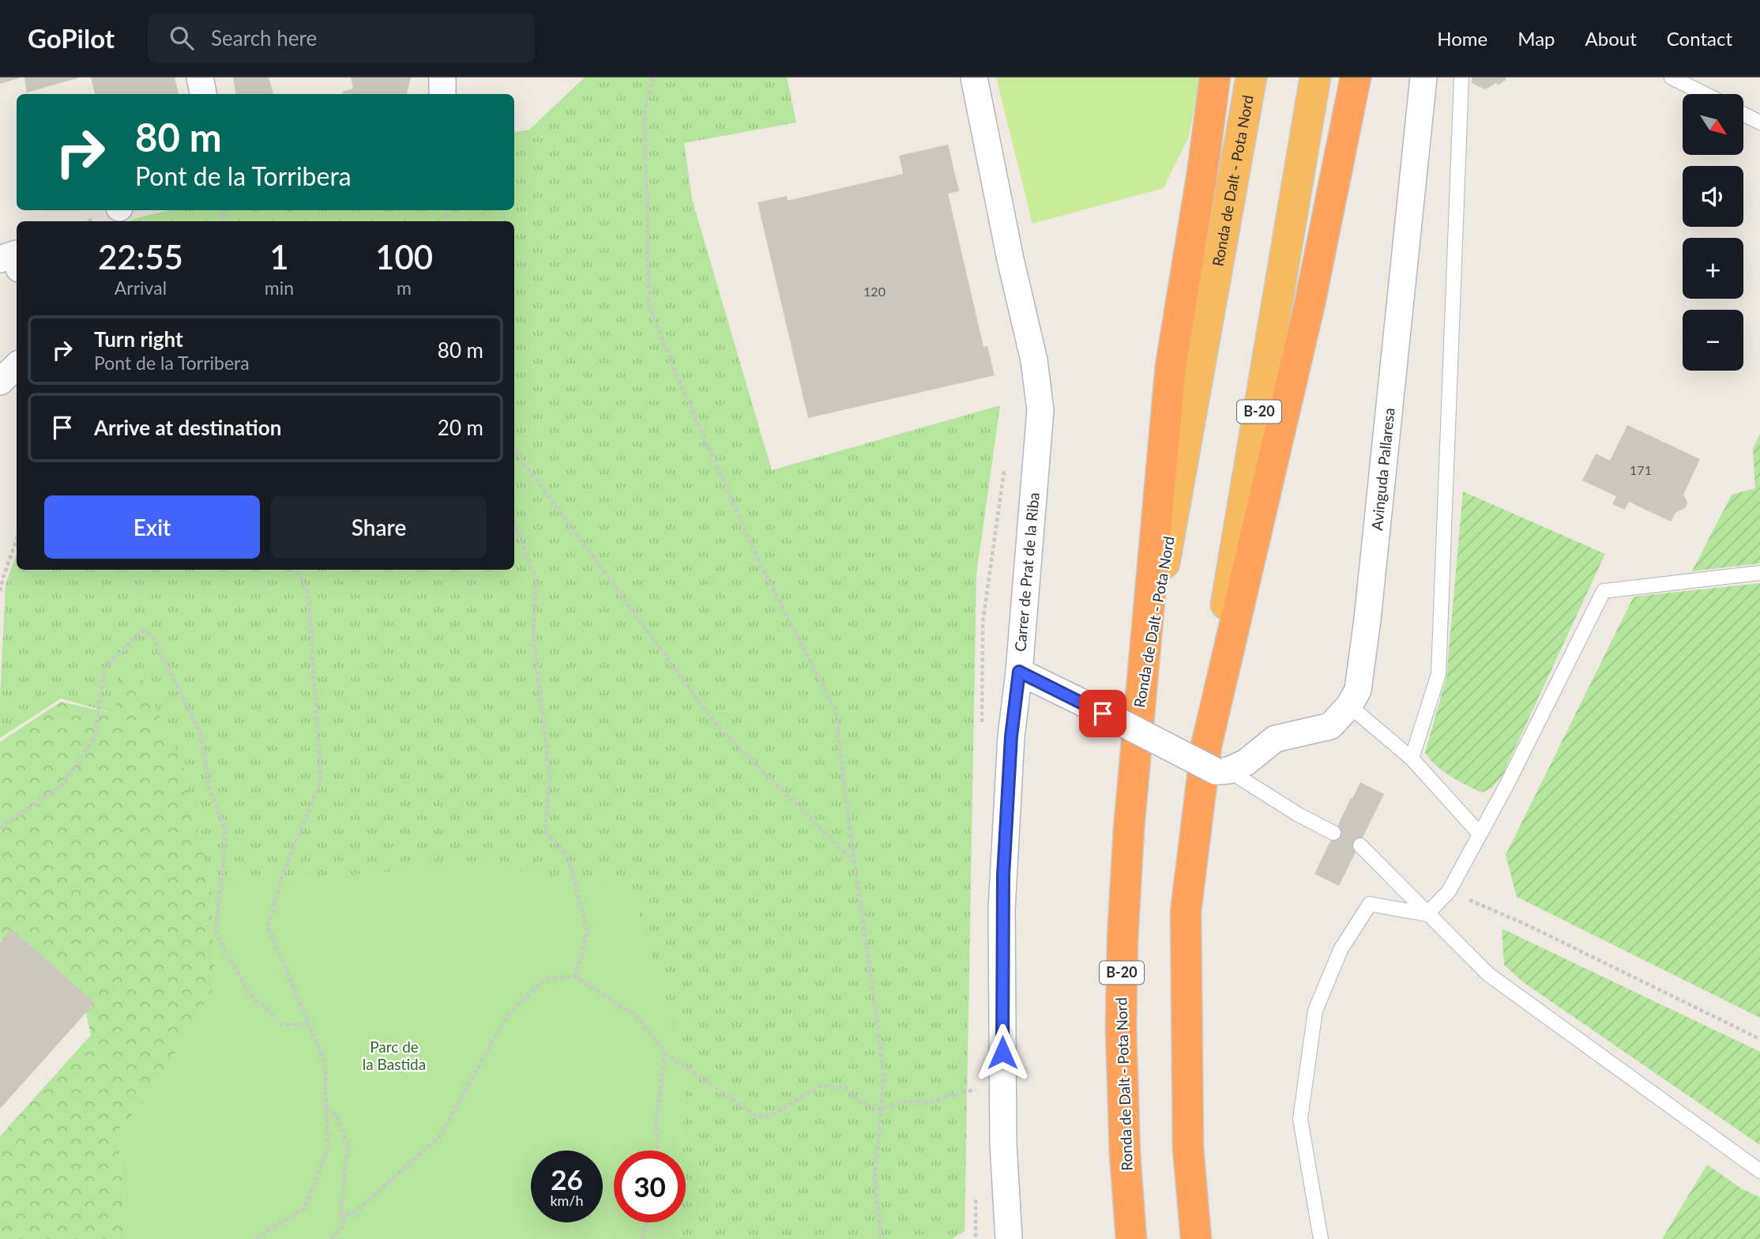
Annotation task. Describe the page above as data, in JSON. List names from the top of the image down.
{
  "streets": {
    "highway": ["Ronda de Dalt - Pota Nord", "B-20"],
    "street": ["Avinguda Pallaresa", "Carrer de Prat de la Riba"]
  },
  "crossings": [
    ["B-20", "Avinguda Pallaresa"]
  ],
  "parks": ["Parc de la Bastida"],
  "house_numbers": ["120", "171"],
  "north": "bottom right",
  "page": {
    "header": "GoPilot",
    "search": "Search here",
    "nav": [
      "Home",
      "Map",
      "About",
      "Contact"
    ],
    "map_buttons": ["+", "−"],
    "turn": ["80 m", "Pont de la Torribera"],
    "eta": [
      "22:55",
      "Arrival",
      "1",
      "min",
      "100",
      "m"
    ],
    "list": [
      {
        "name": "Turn right",
        "note": "Pont de la Torribera",
        "value": "80 m"
      },
      {
        "name": "Arrive at destination",
        "value": "20 m"
      }
    ],
    "buttons": ["Exit", "Share"],
    "speed": "26 km/h",
    "limit": "30"
  }
}
